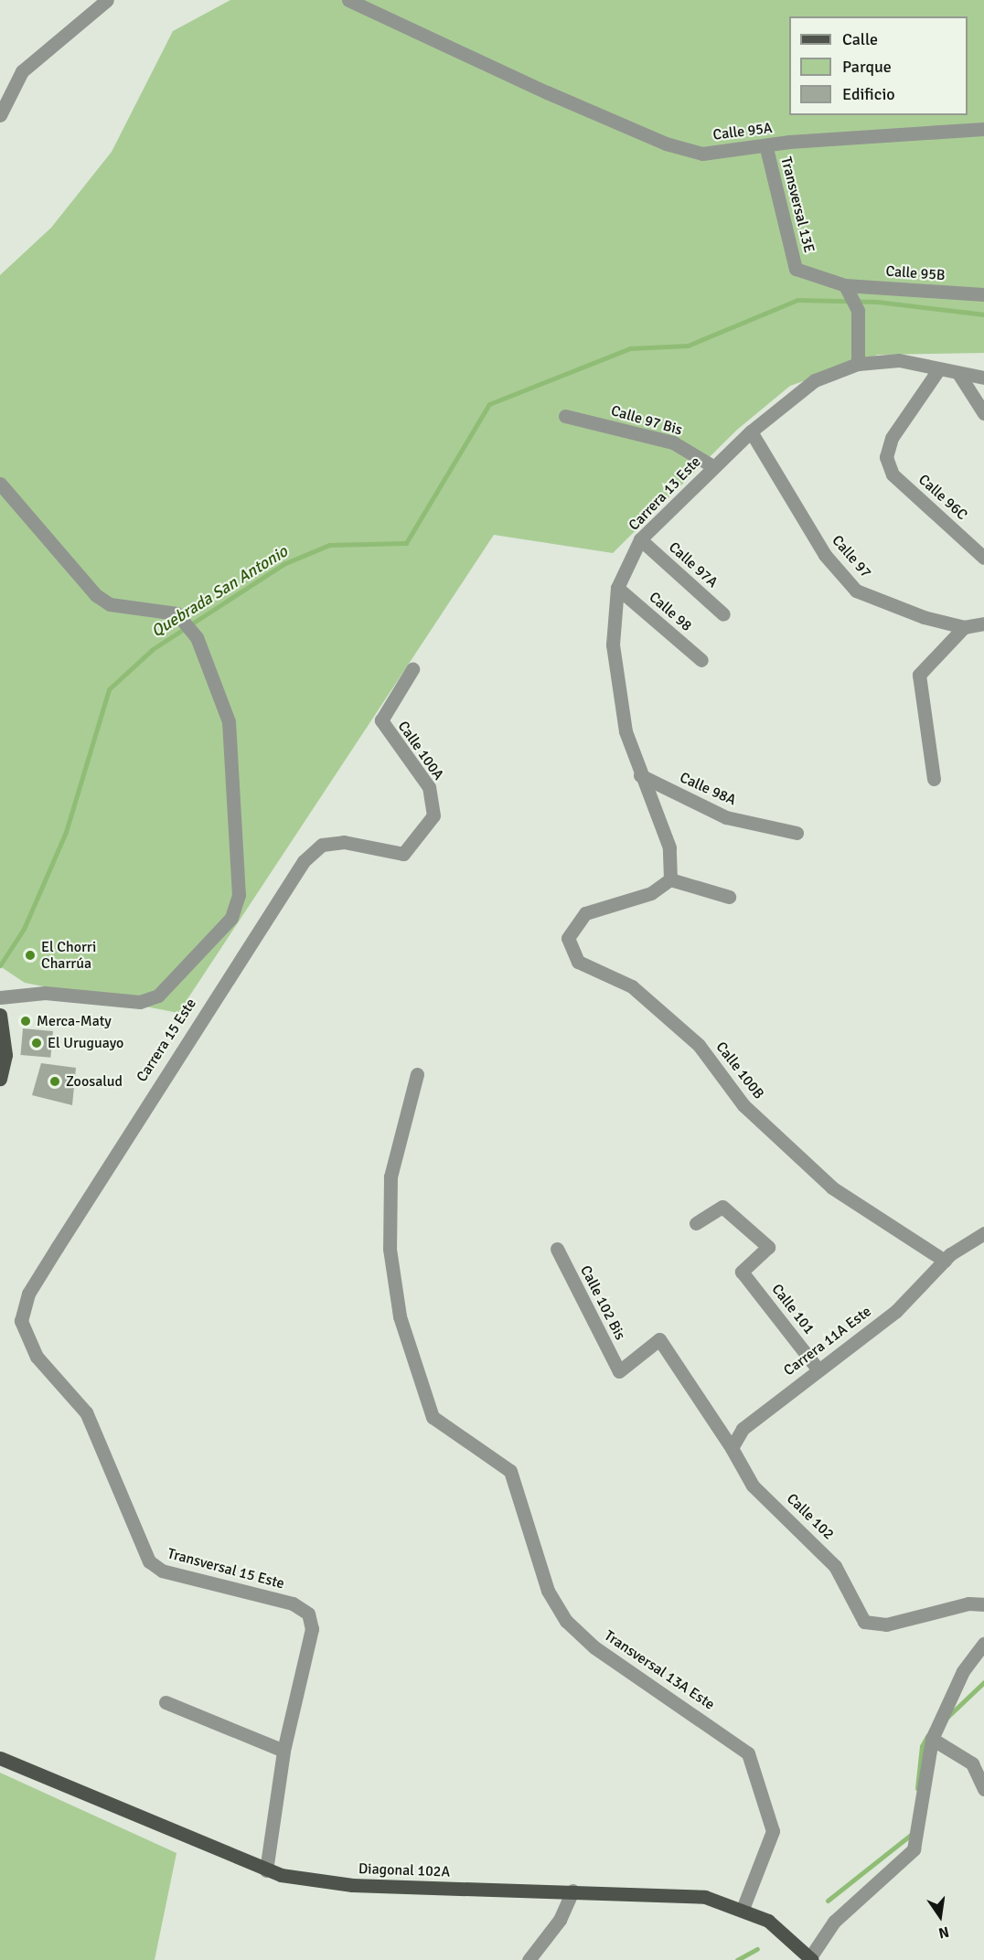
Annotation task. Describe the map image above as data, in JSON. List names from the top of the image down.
{
  "streets": {
    "main road": ["Diagonal 102A"],
    "street": [
      "Calle 95A",
      "Transversal 13E",
      "Calle 95B",
      "Calle 97 Bis",
      "Carrera 13 Este",
      "Calle 96C",
      "Calle 97",
      "Calle 97A",
      "Calle 98",
      "Calle 100A",
      "Calle 98A",
      "Carrera 15 Este",
      "Calle 100B",
      "Calle 102 Bis",
      "Calle 101",
      "Carrera 11A Este",
      "Calle 102",
      "Transversal 15 Este",
      "Transversal 13A Este"
    ]
  },
  "crossings": [
    ["Calle 95A", "Transversal 13E"],
    ["Transversal 13E", "Calle 95B"],
    ["Calle 97 Bis", "Carrera 13 Este"],
    ["Carrera 13 Este", "Calle 96C"],
    ["Carrera 13 Este", "Calle 97"],
    ["Carrera 13 Este", "Calle 97A"],
    ["Carrera 13 Este", "Calle 98"],
    ["Carrera 13 Este", "Calle 98A"],
    ["Carrera 13 Este", "Calle 100B"],
    ["Calle 100A", "Carrera 15 Este"],
    ["Carrera 15 Este", "Transversal 15 Este"],
    ["Calle 100B", "Carrera 11A Este"],
    ["Calle 102 Bis", "Calle 102"],
    ["Calle 101", "Carrera 11A Este"],
    ["Carrera 11A Este", "Calle 102"],
    ["Transversal 15 Este", "Diagonal 102A"],
    ["Transversal 13A Este", "Diagonal 102A"]
  ],
  "water": ["Quebrada San Antonio"],
  "places": [
    "El Chorri Charrúa",
    "Merca-Maty",
    "El Uruguayo",
    "Zoosalud"
  ],
  "legend": ["Calle", "Parque", "Edificio"],
  "north": "bottom"
}
